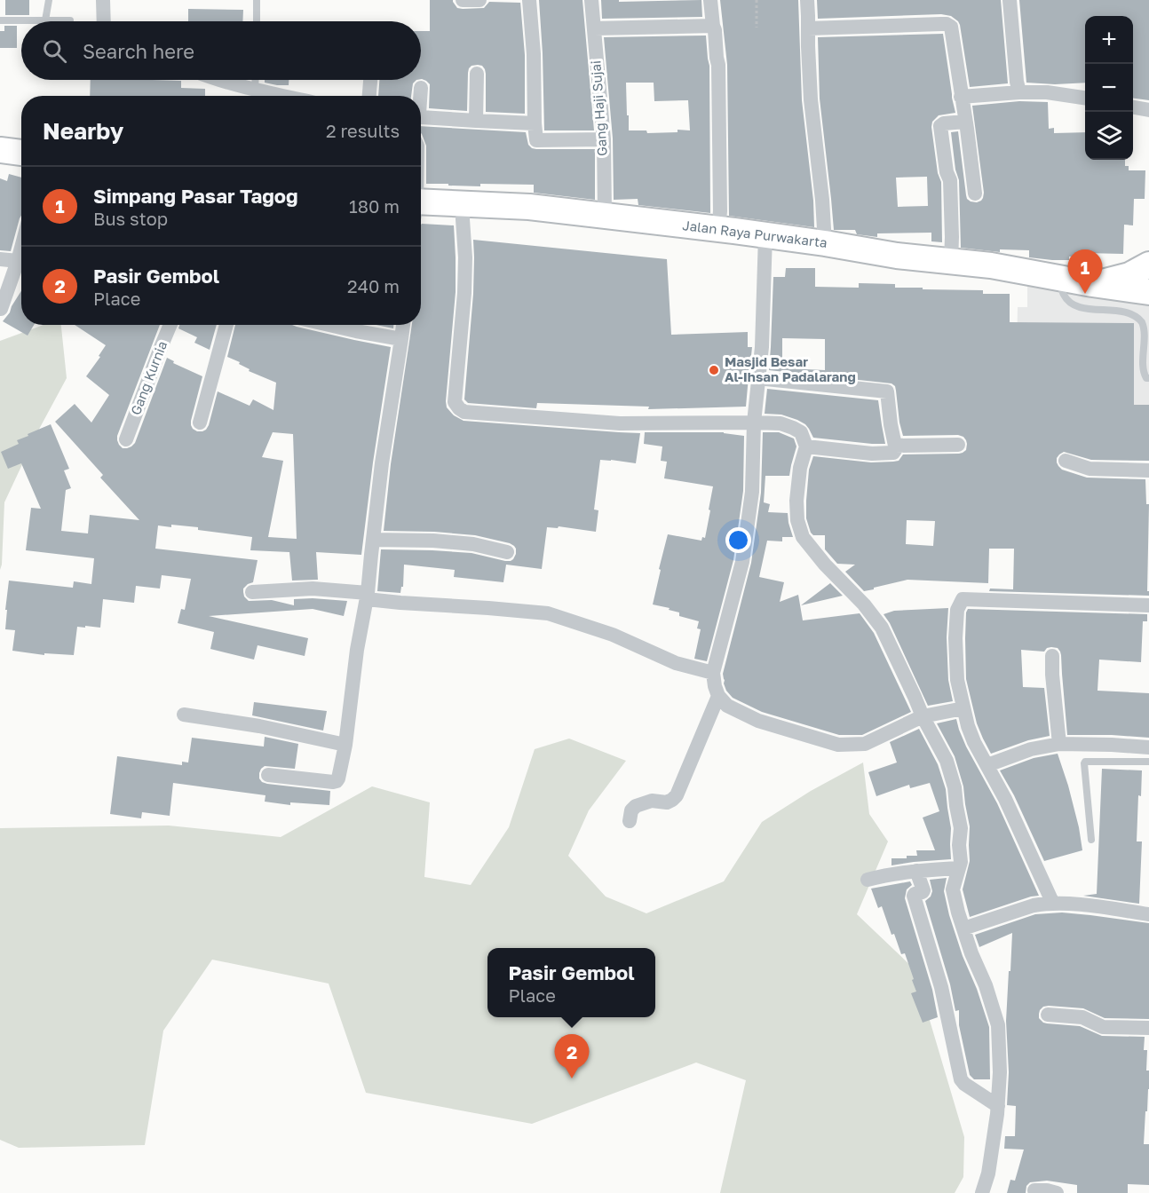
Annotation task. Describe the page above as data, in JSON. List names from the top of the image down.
{
  "streets": {
    "highway": ["Jalan Raya Purwakarta"],
    "street": ["Gang Haji Sujai", "Gang Kurnia"]
  },
  "crossings": [
    ["Gang Haji Sujai", "Jalan Raya Purwakarta"]
  ],
  "places": ["Masjid Besar Al-Ihsan Padalarang"],
  "page": {
    "map_buttons": ["+", "−"],
    "search": "Search here",
    "heading": ["Nearby", "2 results"],
    "list": [
      {
        "mark": "1",
        "name": "Simpang Pasar Tagog",
        "note": "Bus stop",
        "value": "180 m"
      },
      {
        "mark": "2",
        "name": "Pasir Gembol",
        "note": "Place",
        "value": "240 m"
      }
    ],
    "pins": ["1", "2"],
    "popup": ["Pasir Gembol", "Place"]
  }
}
